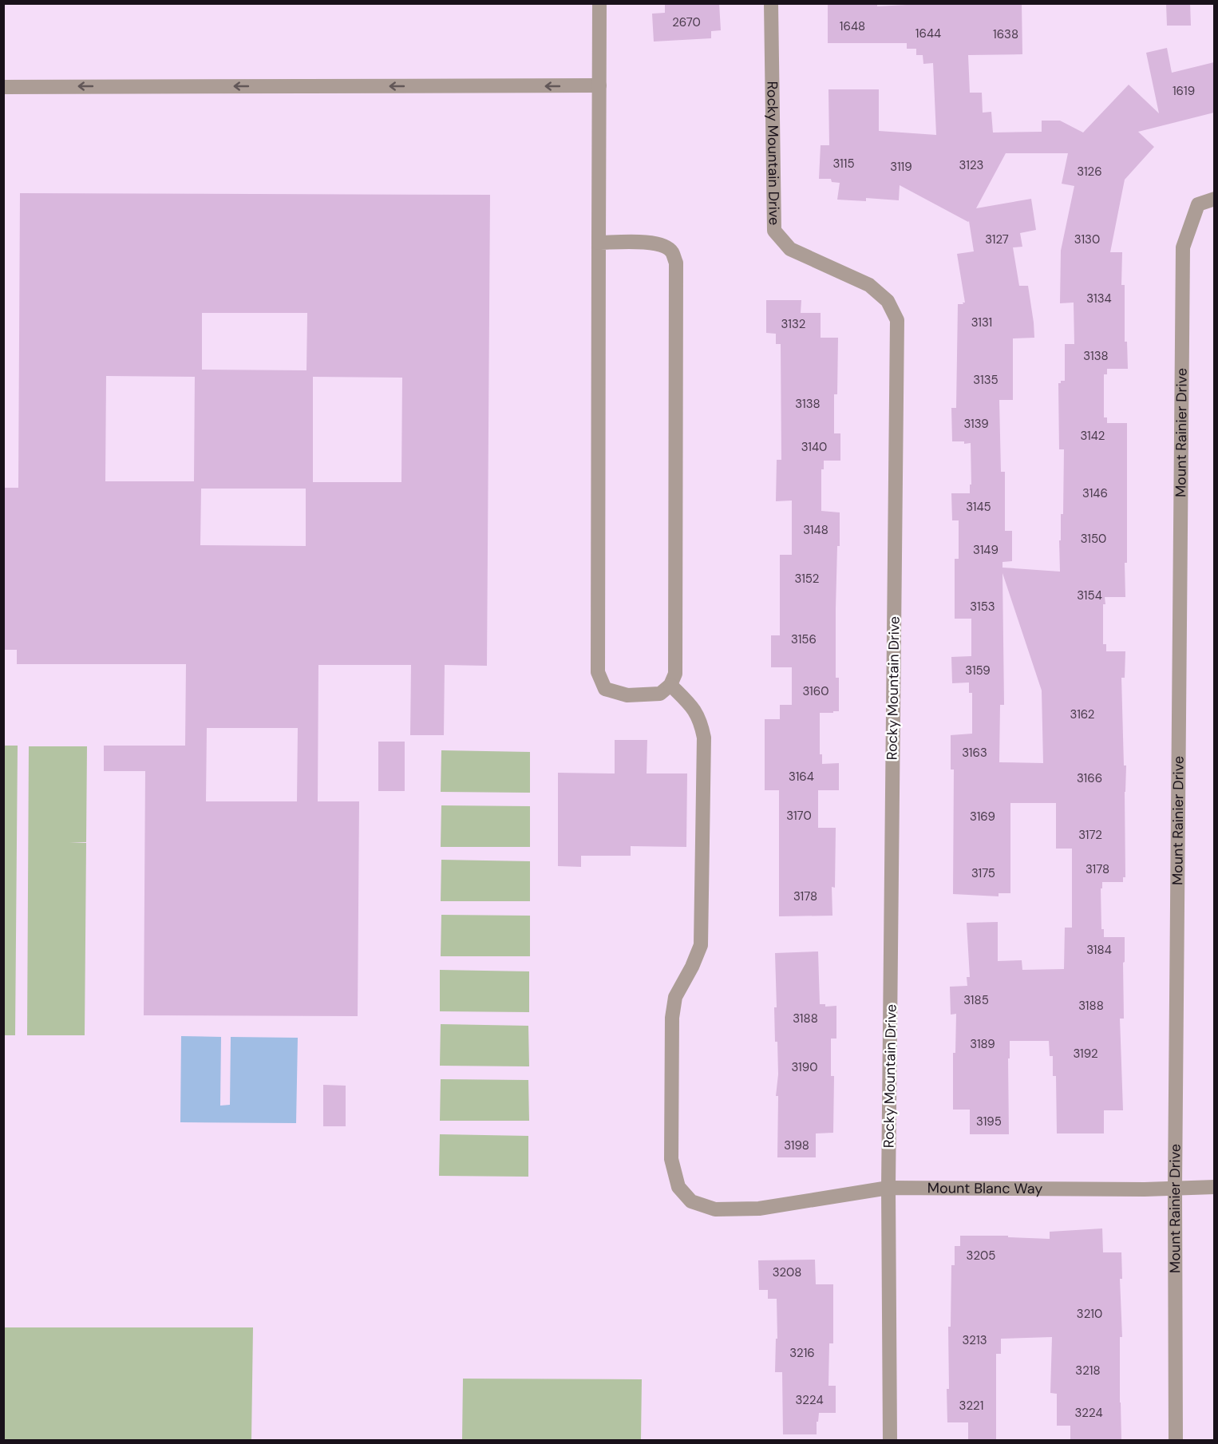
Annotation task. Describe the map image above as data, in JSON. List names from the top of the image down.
{
  "streets": {
    "street": ["Rocky Mountain Drive", "Mount Rainier Drive", "Mount Blanc Way"]
  },
  "crossings": [
    ["Rocky Mountain Drive", "Mount Blanc Way"],
    ["Mount Rainier Drive", "Mount Blanc Way"]
  ],
  "house_numbers": [
    "2670",
    "1648",
    "1644",
    "1638",
    "1619",
    "3115",
    "3123",
    "3119",
    "3126",
    "3127",
    "3130",
    "3134",
    "3131",
    "3132",
    "3138",
    "3135",
    "3138",
    "3139",
    "3142",
    "3140",
    "3146",
    "3145",
    "3148",
    "3150",
    "3149",
    "3152",
    "3154",
    "3153",
    "3156",
    "3159",
    "3160",
    "3162",
    "3163",
    "3164",
    "3166",
    "3170",
    "3169",
    "3172",
    "3178",
    "3175",
    "3178",
    "3184",
    "3185",
    "3188",
    "3188",
    "3189",
    "3192",
    "3190",
    "3195",
    "3198",
    "3205",
    "3208",
    "3210",
    "3213",
    "3216",
    "3218",
    "3224",
    "3221",
    "3224"
  ]
}
